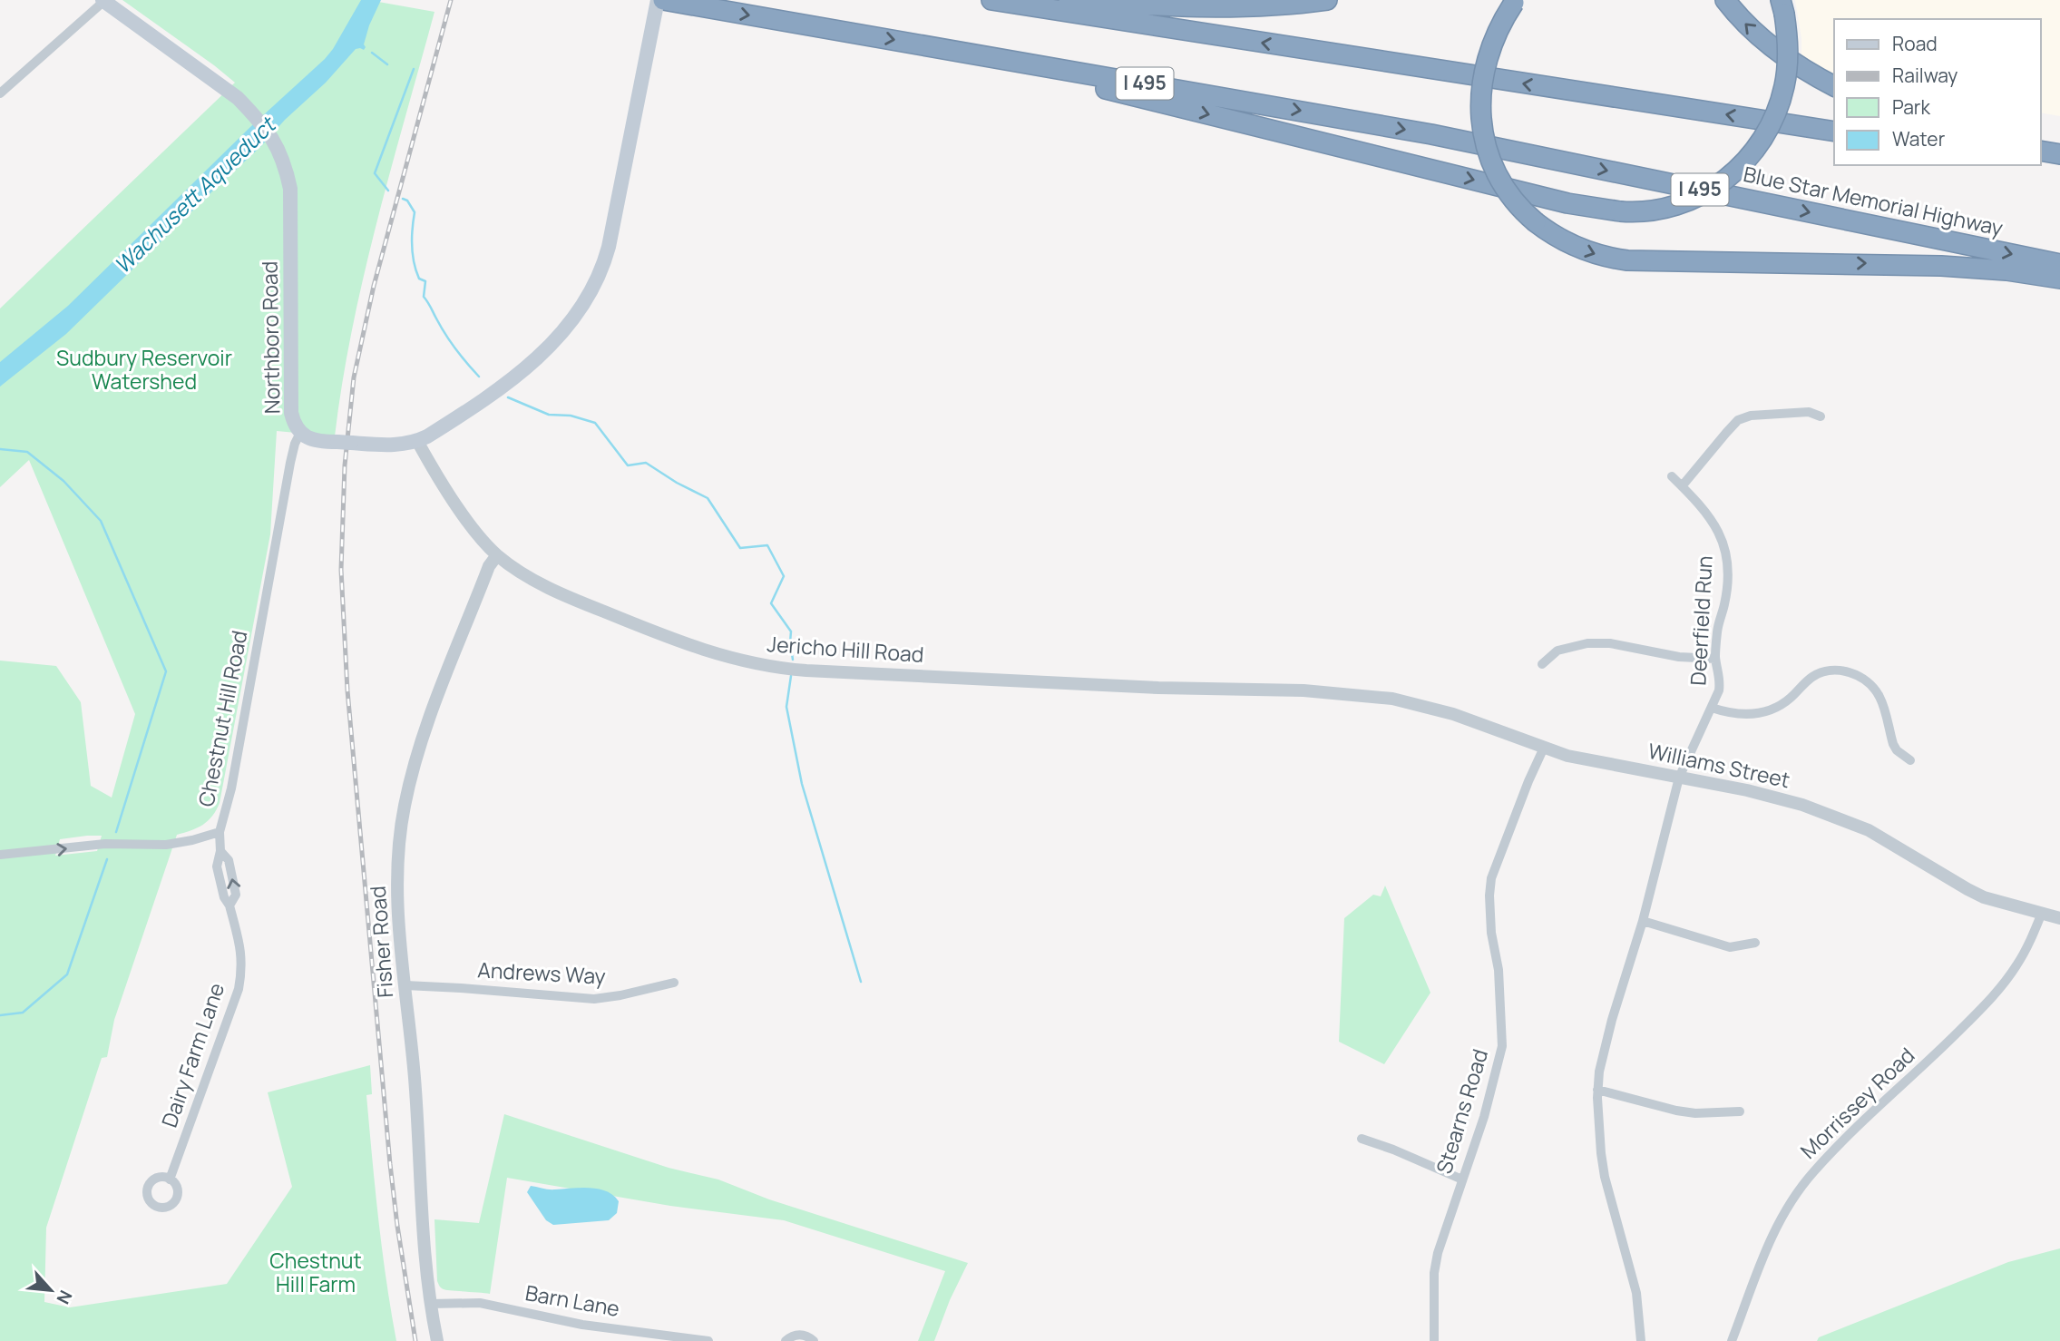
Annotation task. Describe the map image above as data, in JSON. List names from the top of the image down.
{
  "streets": {
    "highway": ["I 495", "Blue Star Memorial Highway"],
    "main road": ["Northboro Road"],
    "street": [
      "Deerfield Run",
      "Jericho Hill Road",
      "Chestnut Hill Road",
      "Williams Street",
      "Fisher Road",
      "Andrews Way",
      "Dairy Farm Lane",
      "Morrissey Road",
      "Stearns Road",
      "Barn Lane"
    ]
  },
  "crossings": [
    ["I 495", "Blue Star Memorial Highway"],
    ["Northboro Road", "Jericho Hill Road"],
    ["Northboro Road", "Chestnut Hill Road"],
    ["Deerfield Run", "Williams Street"],
    ["Jericho Hill Road", "Williams Street"],
    ["Jericho Hill Road", "Fisher Road"],
    ["Chestnut Hill Road", "Dairy Farm Lane"],
    ["Williams Street", "Morrissey Road"],
    ["Williams Street", "Stearns Road"],
    ["Fisher Road", "Andrews Way"],
    ["Fisher Road", "Barn Lane"]
  ],
  "one_way": ["Chestnut Hill Road"],
  "water": ["Wachusett Aqueduct"],
  "parks": ["Sudbury Reservoir Watershed", "Chestnut Hill Farm"],
  "legend": [
    "Road",
    "Railway",
    "Park",
    "Water"
  ],
  "north": "bottom right"
}
